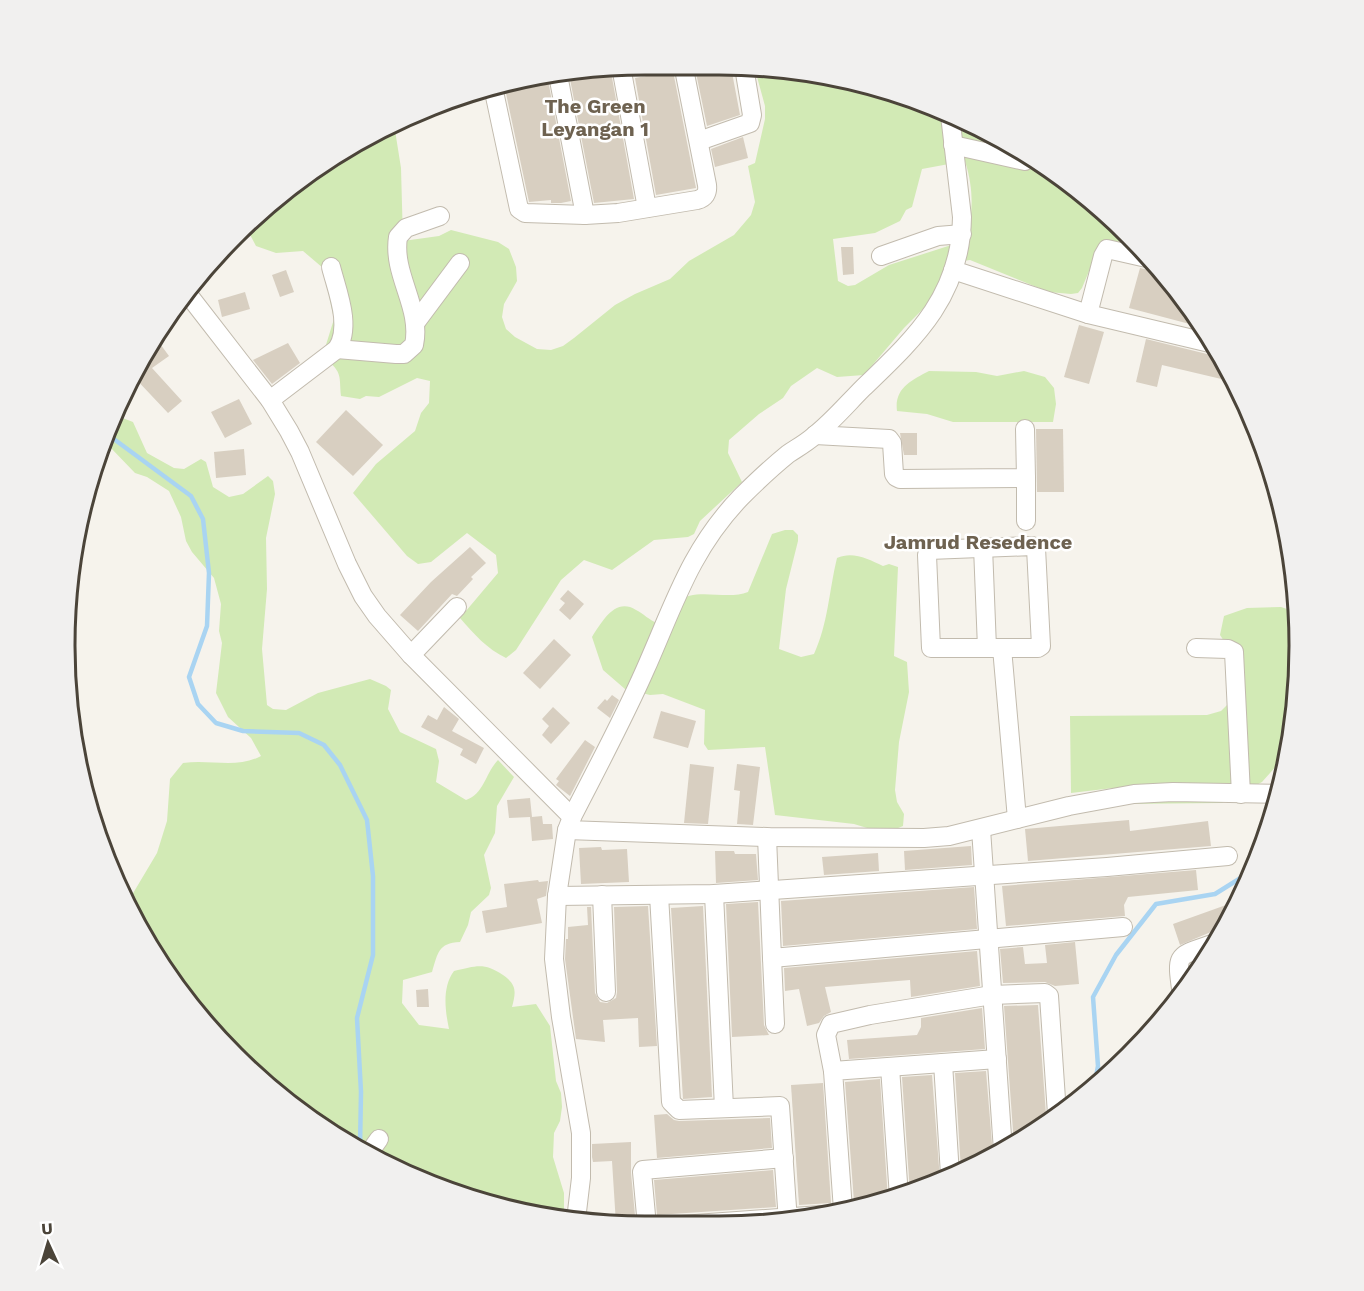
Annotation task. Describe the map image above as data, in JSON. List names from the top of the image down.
{
  "districts": ["The Green Leyangan 1", "Jamrud Resedence"],
  "north": "top"
}
